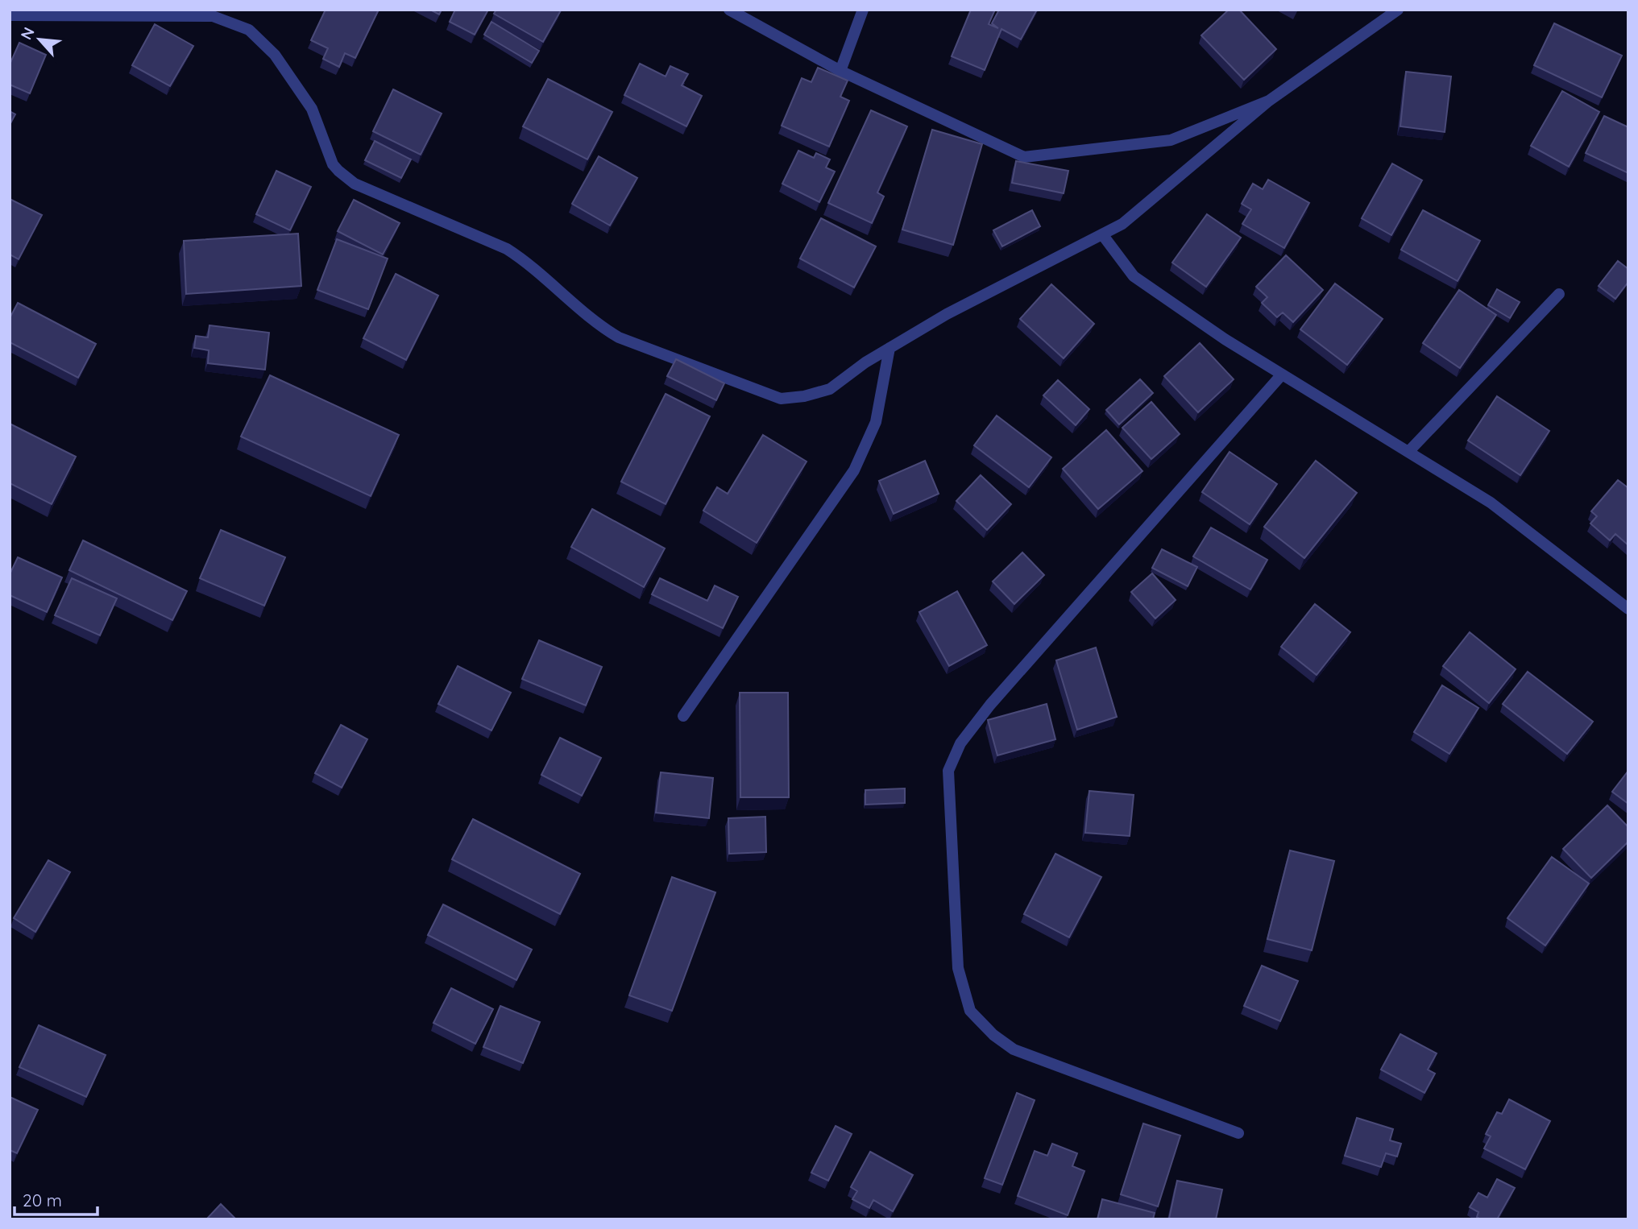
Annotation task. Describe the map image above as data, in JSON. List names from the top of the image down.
{
  "scale_bar": "20 m",
  "north": "top left"
}
